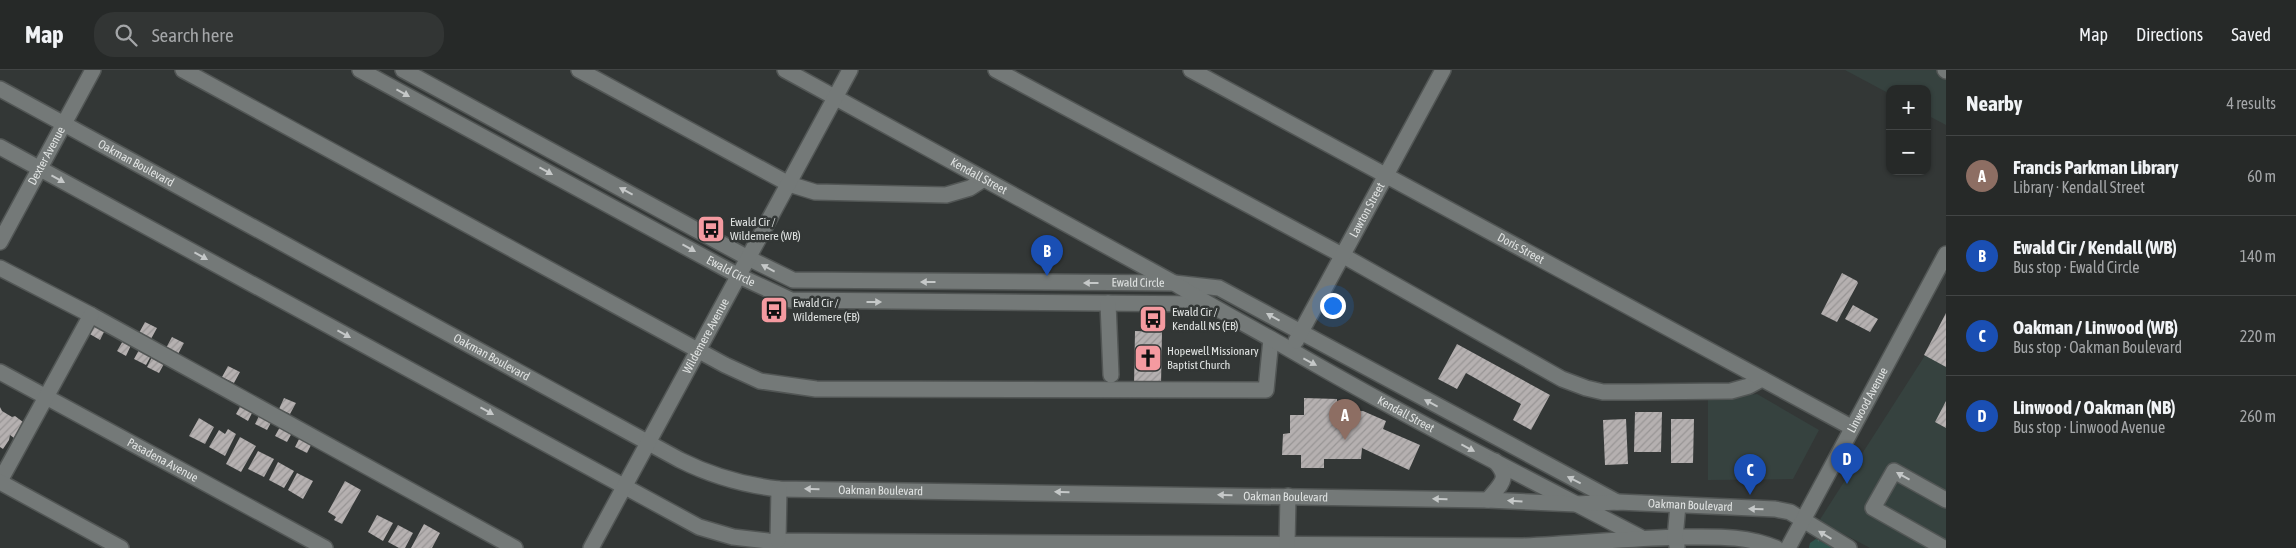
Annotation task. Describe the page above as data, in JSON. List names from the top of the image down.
{
  "streets": {
    "street": [
      "Dexter Avenue",
      "Oakman Boulevard",
      "Kendall Street",
      "Lawton Street",
      "Doris Street",
      "Ewald Circle",
      "Wildemere Avenue",
      "Linwood Avenue",
      "Pasadena Avenue"
    ]
  },
  "crossings": [
    ["Dexter Avenue", "Oakman Boulevard"],
    ["Oakman Boulevard", "Kendall Street"],
    ["Oakman Boulevard", "Wildemere Avenue"],
    ["Oakman Boulevard", "Linwood Avenue"],
    ["Kendall Street", "Lawton Street"],
    ["Kendall Street", "Ewald Circle"],
    ["Kendall Street", "Wildemere Avenue"],
    ["Lawton Street", "Doris Street"],
    ["Doris Street", "Linwood Avenue"],
    ["Ewald Circle", "Wildemere Avenue"]
  ],
  "places": {
    "bus stop": ["Ewald Cir / Wildemere (WB)", "Ewald Cir / Wildemere (EB)", "Ewald Cir / Kendall NS (EB)"],
    "church": ["Hopewell Missionary Baptist Church"]
  },
  "page": {
    "header": "Map",
    "search": "Search here",
    "nav": ["Map", "Directions", "Saved"],
    "heading": ["Nearby", "4 results"],
    "map_buttons": ["+", "−"],
    "list": [
      {
        "mark": "A",
        "name": "Francis Parkman Library",
        "note": "Library · Kendall Street",
        "value": "60 m"
      },
      {
        "mark": "B",
        "name": "Ewald Cir / Kendall (WB)",
        "note": "Bus stop · Ewald Circle",
        "value": "140 m"
      },
      {
        "mark": "C",
        "name": "Oakman / Linwood (WB)",
        "note": "Bus stop · Oakman Boulevard",
        "value": "220 m"
      },
      {
        "mark": "D",
        "name": "Linwood / Oakman (NB)",
        "note": "Bus stop · Linwood Avenue",
        "value": "260 m"
      }
    ],
    "pins": [
      "B",
      "A",
      "D",
      "C"
    ]
  }
}
